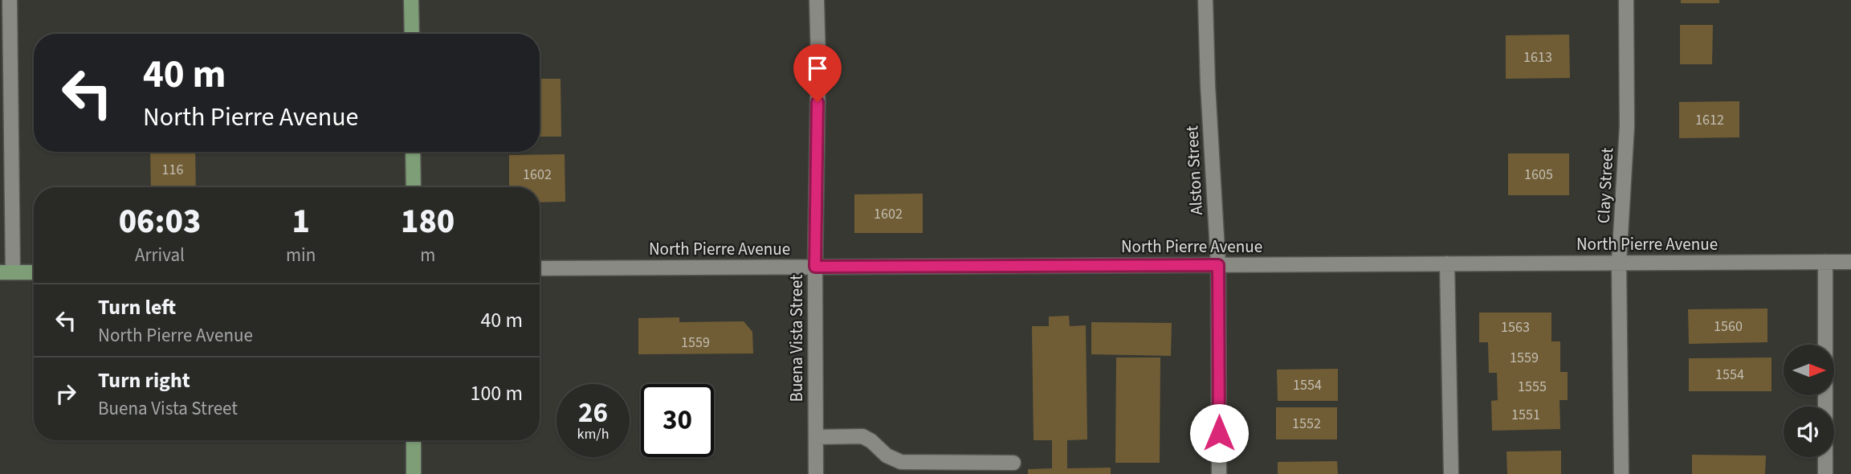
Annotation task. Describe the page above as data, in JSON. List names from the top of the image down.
{
  "streets": {
    "street": [
      "Alston Street",
      "Clay Street",
      "North Pierre Avenue",
      "Buena Vista Street"
    ]
  },
  "crossings": [
    ["Alston Street", "North Pierre Avenue"],
    ["Clay Street", "North Pierre Avenue"],
    ["North Pierre Avenue", "Buena Vista Street"]
  ],
  "house_numbers": [
    "1613",
    "1612",
    "116",
    "1602",
    "1605",
    "1602",
    "1560",
    "1563",
    "1559",
    "1559",
    "1554",
    "1554",
    "1555",
    "1551",
    "1552"
  ],
  "north": "right",
  "page": {
    "turn": ["40 m", "North Pierre Avenue"],
    "eta": [
      "06:03",
      "Arrival",
      "1",
      "min",
      "180",
      "m"
    ],
    "list": [
      {
        "name": "Turn left",
        "note": "North Pierre Avenue",
        "value": "40 m"
      },
      {
        "name": "Turn right",
        "note": "Buena Vista Street",
        "value": "100 m"
      }
    ],
    "speed": "26 km/h",
    "limit": "30"
  }
}
